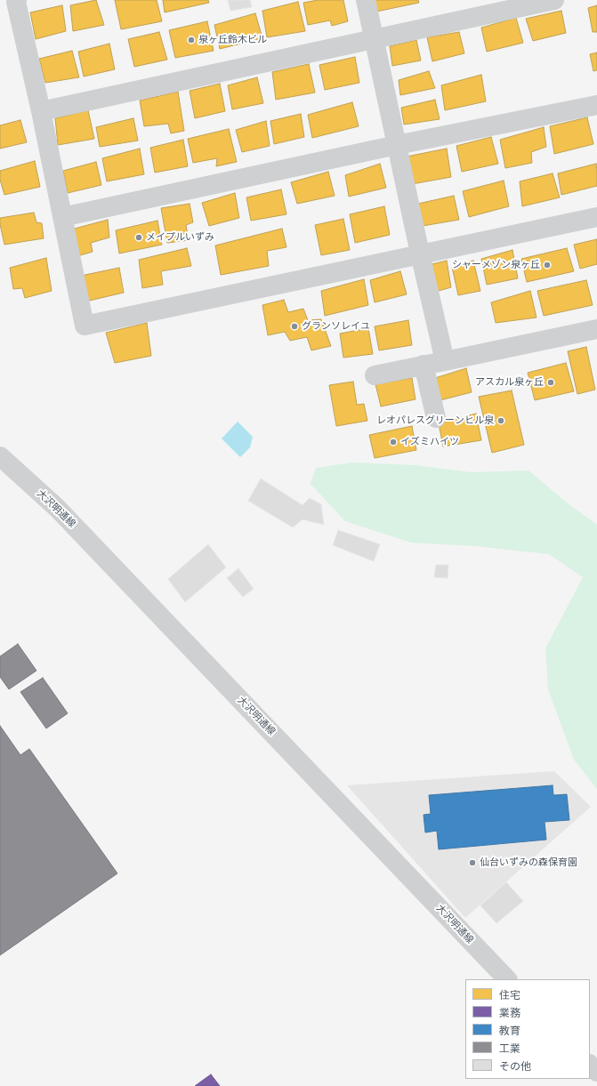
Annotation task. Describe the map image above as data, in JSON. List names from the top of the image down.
{
  "streets": {
    "street": ["大沢明通線"]
  },
  "places": [
    "泉ヶ丘鈴木ビル",
    "メイプルいずみ",
    "シャーメゾン泉ヶ丘",
    "グランソレイユ",
    "アスカル泉ヶ丘",
    "レオパレスグリーンヒル泉",
    "イズミハイツ",
    "仙台いずみの森保育園"
  ],
  "legend": [
    "住宅",
    "業務",
    "教育",
    "工業",
    "その他"
  ]
}
